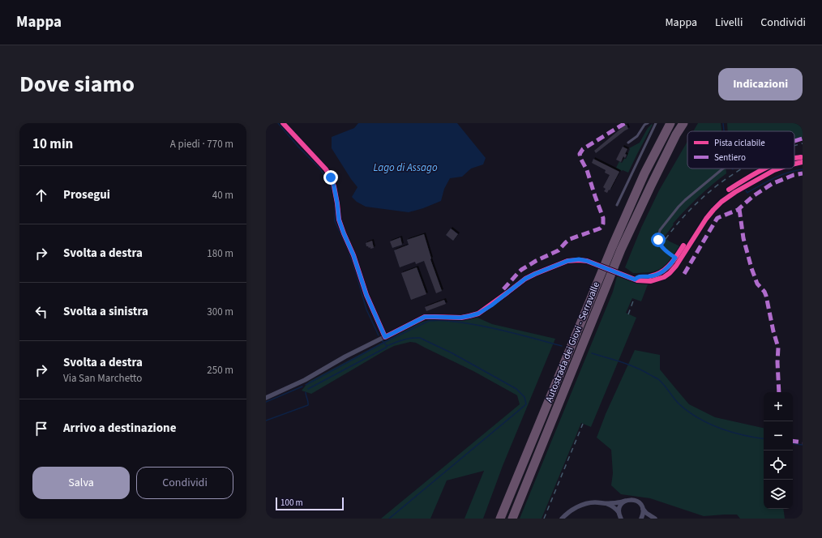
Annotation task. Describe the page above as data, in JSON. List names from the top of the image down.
{
  "streets": {
    "highway": ["Autostrada dei Giovi - Serravalle"]
  },
  "water": ["Lago di Assago"],
  "legend": ["Pista ciclabile", "Sentiero"],
  "scale_bar": "100 m",
  "page": {
    "header": "Mappa",
    "nav": ["Mappa", "Livelli", "Condividi"],
    "title": "Dove siamo",
    "buttons": [
      "Indicazioni",
      ["Salva", "Condividi"]
    ],
    "heading": ["10 min", "A piedi · 770 m"],
    "list": [
      ["Prosegui", "40 m"],
      ["Svolta a destra", "180 m"],
      ["Svolta a sinistra", "300 m"],
      ["Svolta a destra", "Via San Marchetto", "250 m"],
      "Arrivo a destinazione"
    ],
    "map_buttons": ["+", "−"],
    "scale": "100 m"
  }
}
